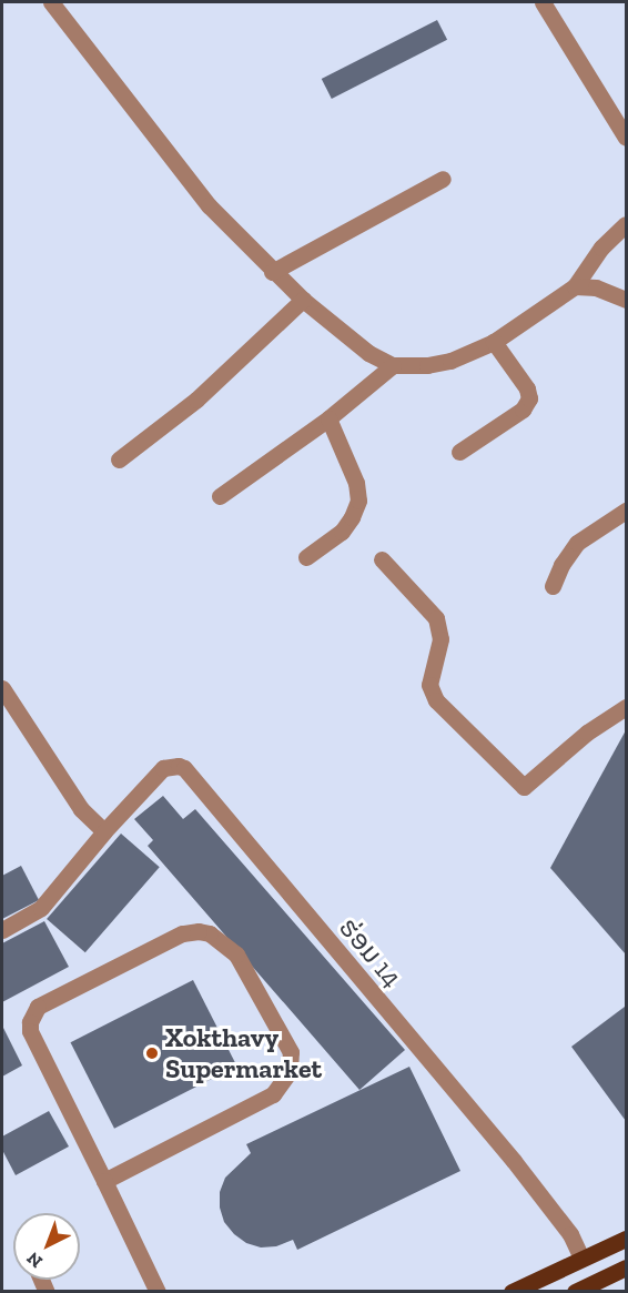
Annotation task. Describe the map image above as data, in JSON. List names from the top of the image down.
{
  "streets": {
    "street": ["ຮ່ອມ 14"]
  },
  "places": ["Xokthavy Supermarket"],
  "north": "bottom left"
}
